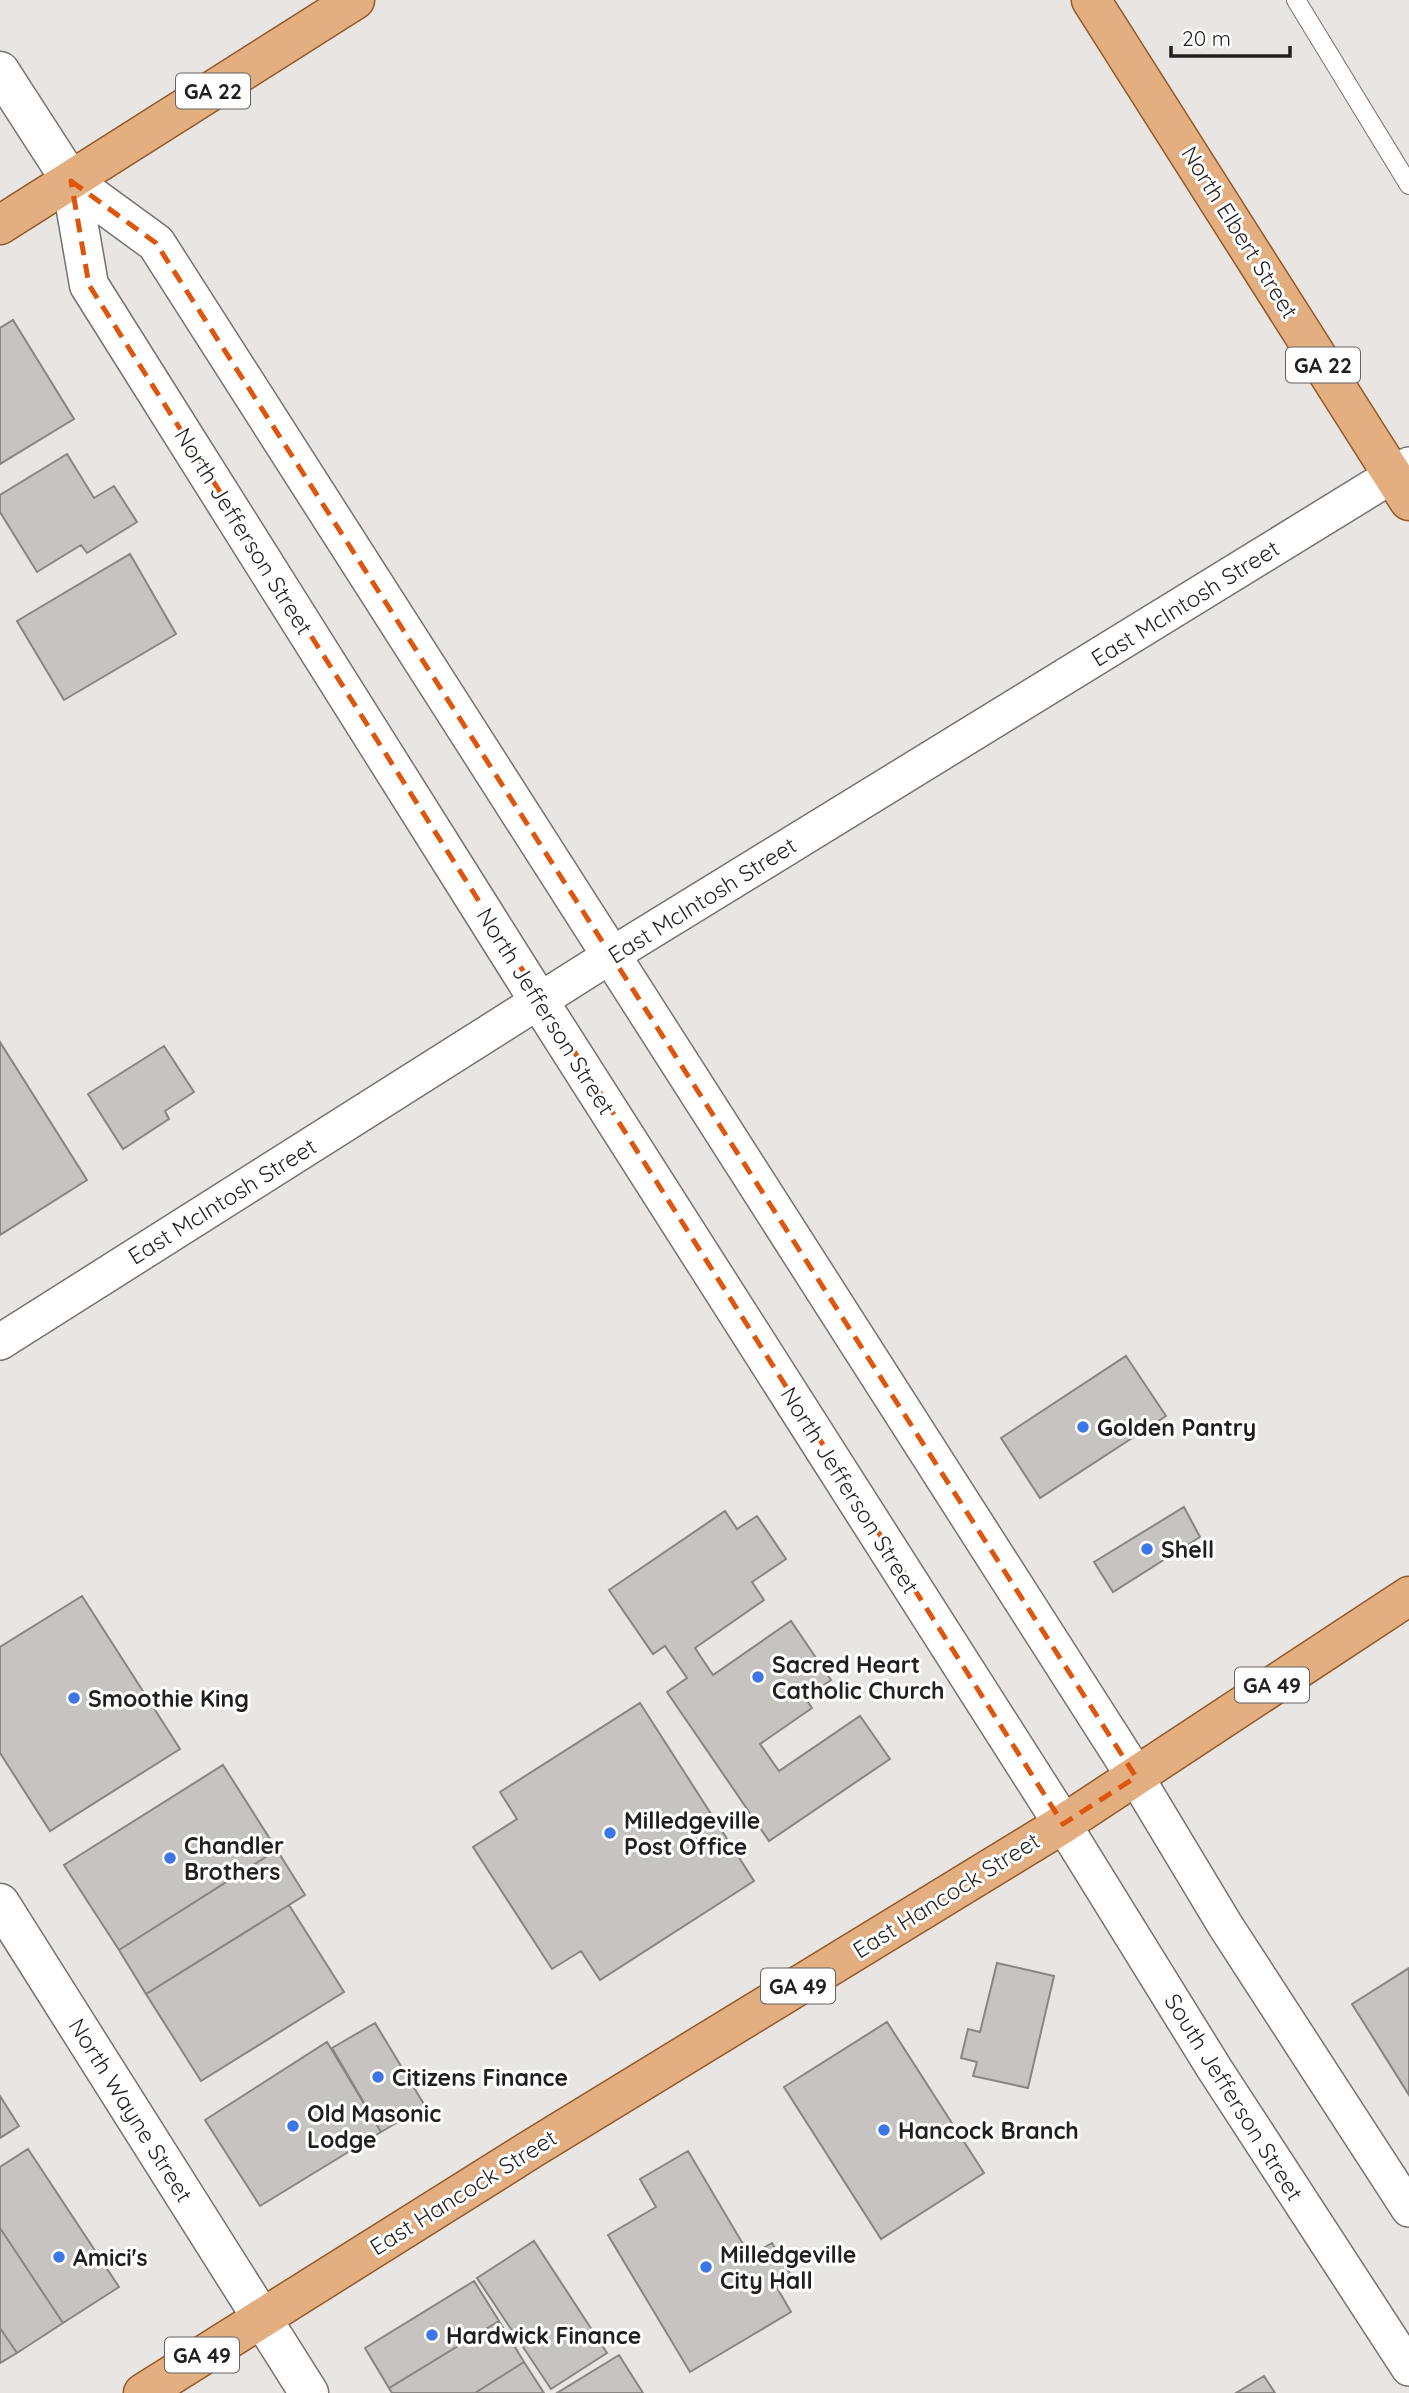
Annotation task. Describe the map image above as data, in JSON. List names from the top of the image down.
{
  "streets": {
    "main road": [
      "GA 22",
      "North Elbert Street",
      "North Jefferson Street",
      "GA 49",
      "East Hancock Street",
      "North Wayne Street"
    ],
    "street": ["East McIntosh Street", "South Jefferson Street"]
  },
  "crossings": [
    ["GA 22", "North Jefferson Street"],
    ["North Elbert Street", "East McIntosh Street"],
    ["North Jefferson Street", "East McIntosh Street"],
    ["North Jefferson Street", "East Hancock Street"],
    ["North Jefferson Street", "South Jefferson Street"],
    ["GA 49", "East Hancock Street"],
    ["GA 49", "North Wayne Street"],
    ["East Hancock Street", "South Jefferson Street"],
    ["East Hancock Street", "North Wayne Street"]
  ],
  "places": [
    "Golden Pantry",
    "Shell",
    "Sacred Heart Catholic Church",
    "Smoothie King",
    "Milledgeville Post Office",
    "Chandler Brothers",
    "Citizens Finance",
    "Old Masonic Lodge",
    "Hancock Branch",
    "Amici's",
    "Milledgeville City Hall",
    "Hardwick Finance"
  ],
  "scale_bar": "20 m"
}
